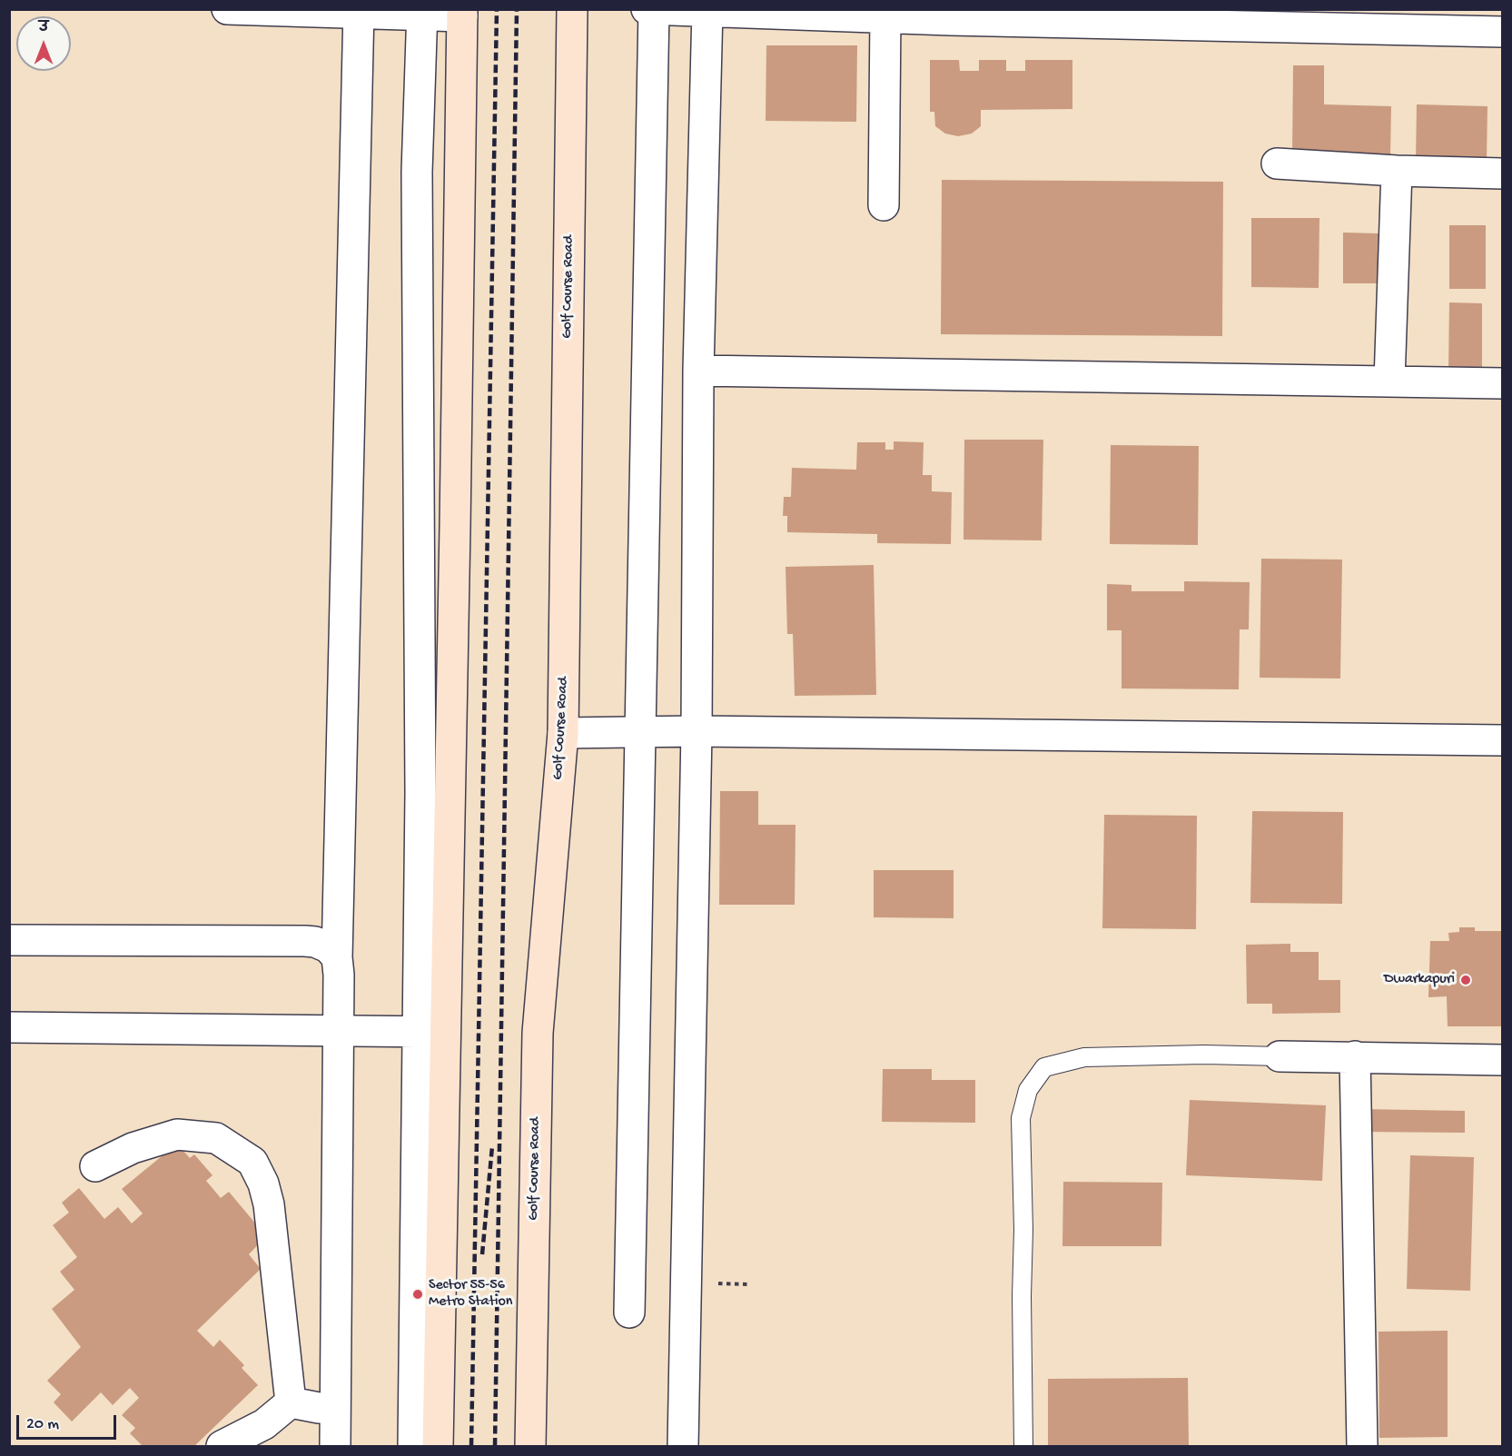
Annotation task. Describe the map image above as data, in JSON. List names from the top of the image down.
{
  "streets": {
    "main road": ["Golf Course Road"]
  },
  "places": ["Dwarkapuri", "Sector 55-56 Metro Station"],
  "scale_bar": "20 m",
  "north": "top"
}
